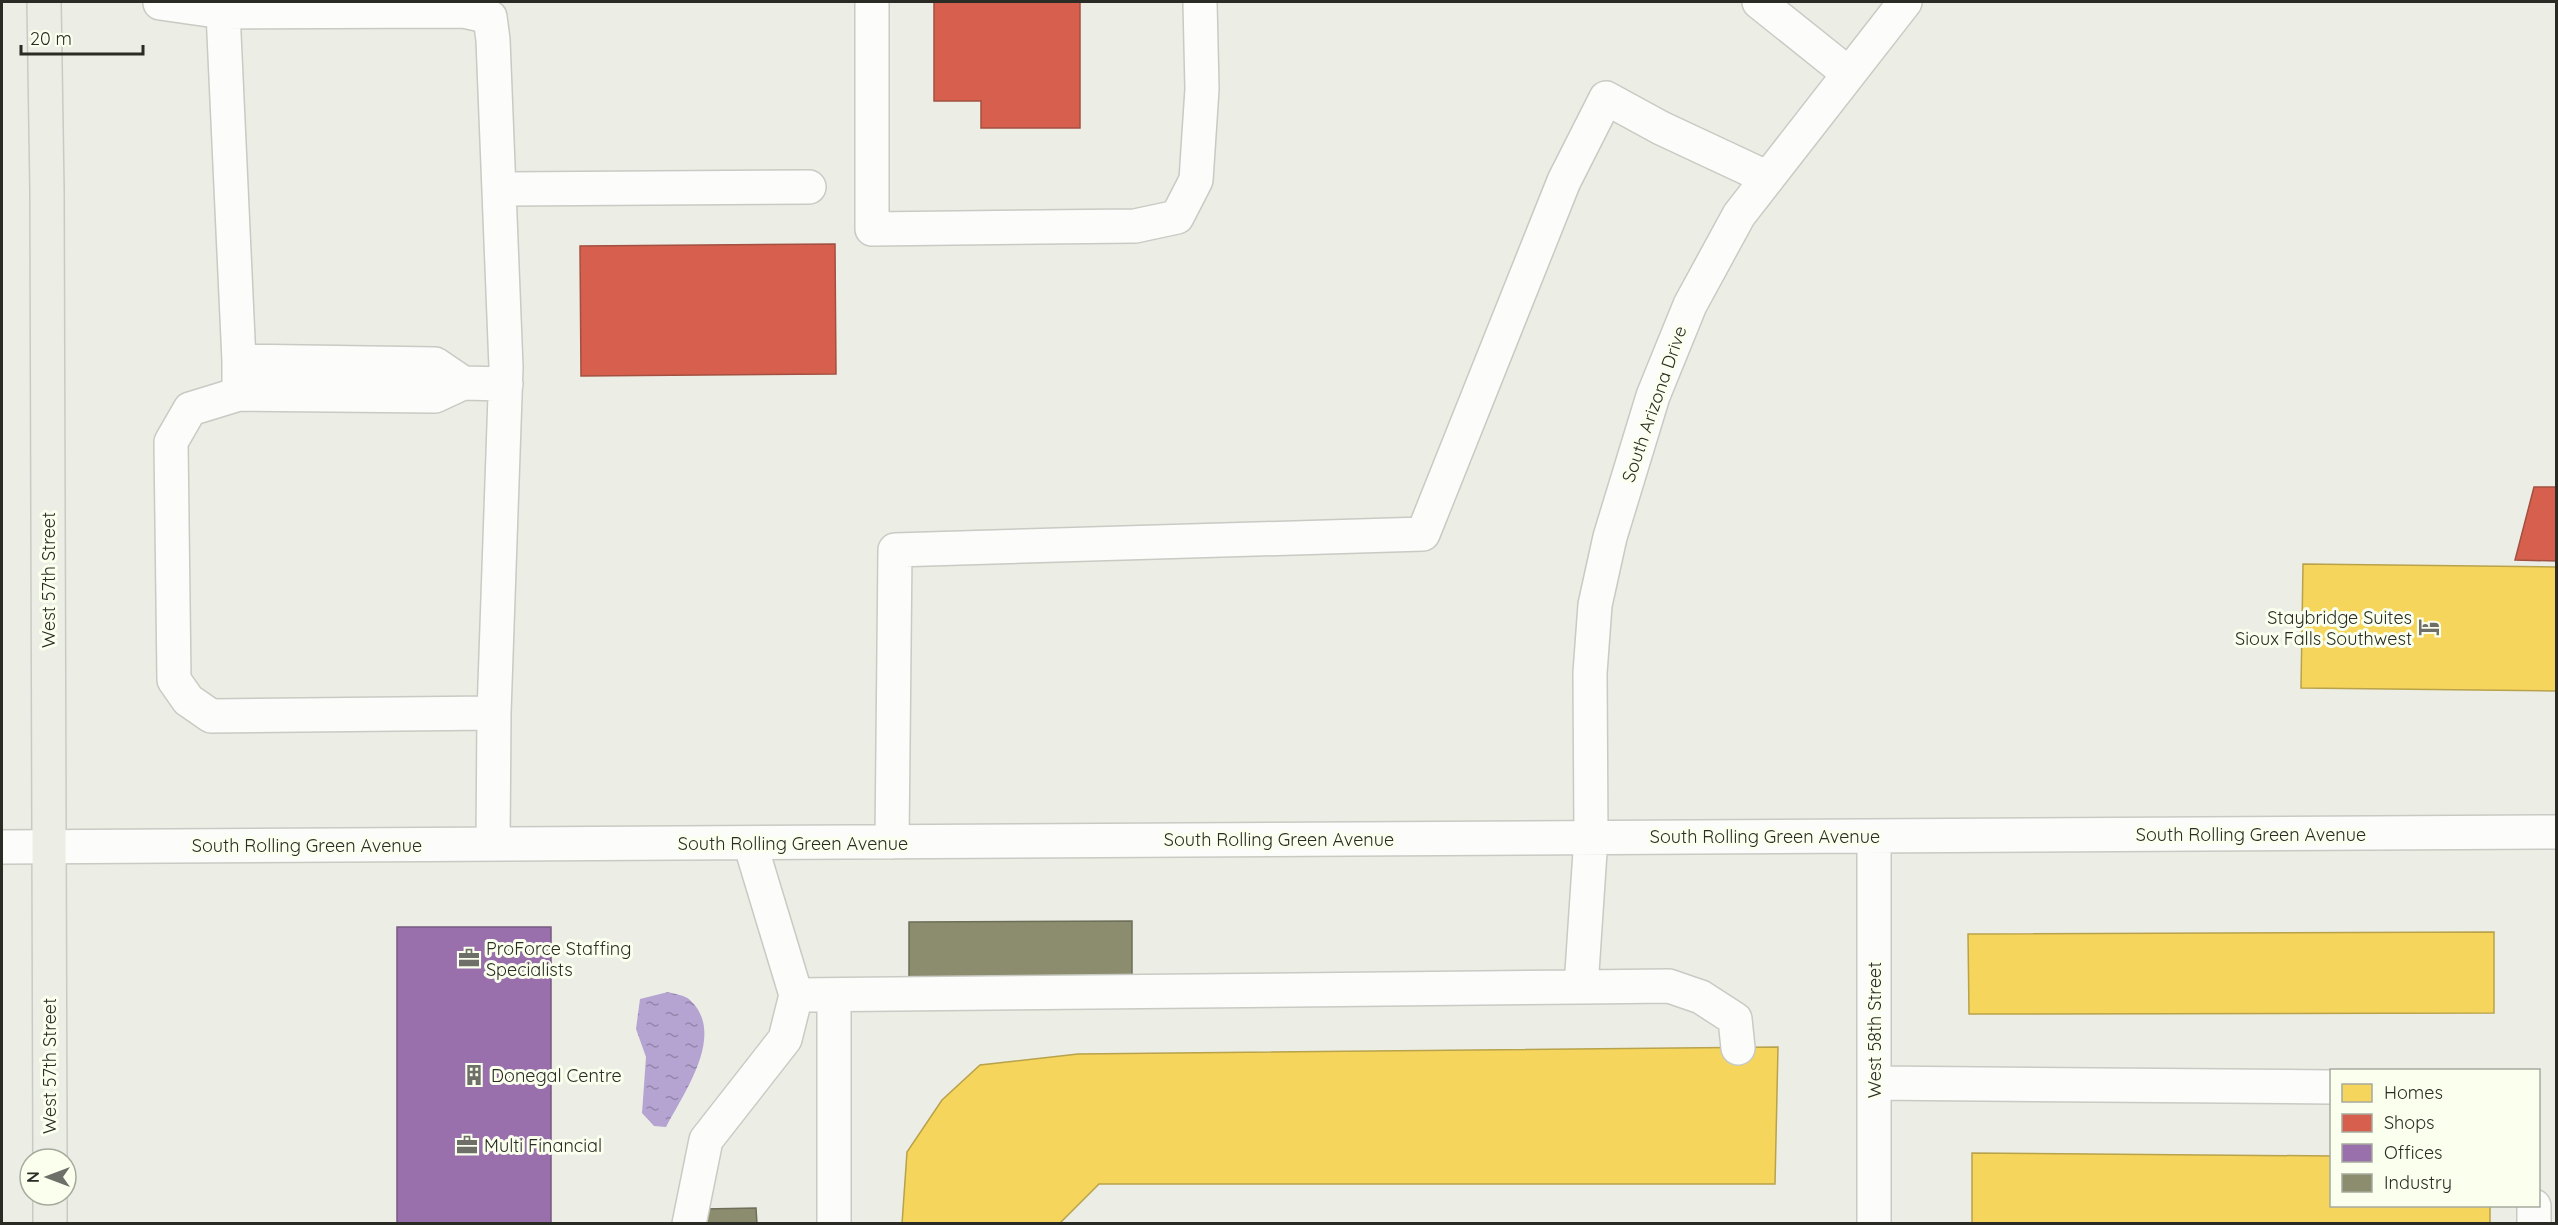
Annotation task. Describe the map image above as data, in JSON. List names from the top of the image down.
{
  "streets": {
    "main road": ["West 57th Street"],
    "street": ["South Arizona Drive", "South Rolling Green Avenue", "West 58th Street"]
  },
  "crossings": [
    ["South Arizona Drive", "South Rolling Green Avenue"],
    ["West 57th Street", "South Rolling Green Avenue"],
    ["South Rolling Green Avenue", "West 58th Street"]
  ],
  "places": {
    "hotel": ["Staybridge Suites Sioux Falls Southwest"],
    "office": ["ProForce Staffing Specialists", "Multi Financial"],
    "building": ["Donegal Centre"]
  },
  "legend": [
    "Homes",
    "Shops",
    "Offices",
    "Industry"
  ],
  "scale_bar": "20 m",
  "north": "left"
}
